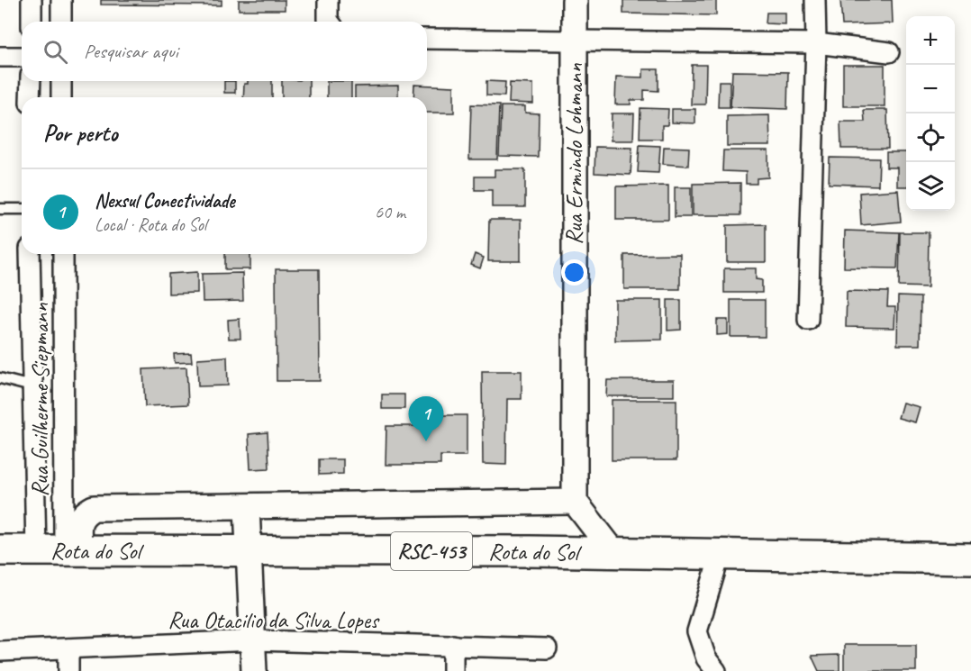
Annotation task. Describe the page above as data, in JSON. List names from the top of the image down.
{
  "streets": {
    "highway": ["Rota do Sol", "RSC-453"],
    "street": ["Rua Ermindo Lohmann", "Rua Guilherme Siepmann", "Rua Otacilio da Silva Lopes"]
  },
  "crossings": [
    ["Rua Guilherme Siepmann", "Rota do Sol"]
  ],
  "page": {
    "map_buttons": ["+", "−"],
    "search": "Pesquisar aqui",
    "heading": "Por perto",
    "list": [
      {
        "mark": "1",
        "name": "Nexsul Conectividade",
        "note": "Local · Rota do Sol",
        "value": "60 m"
      }
    ],
    "pins": "1"
  }
}
